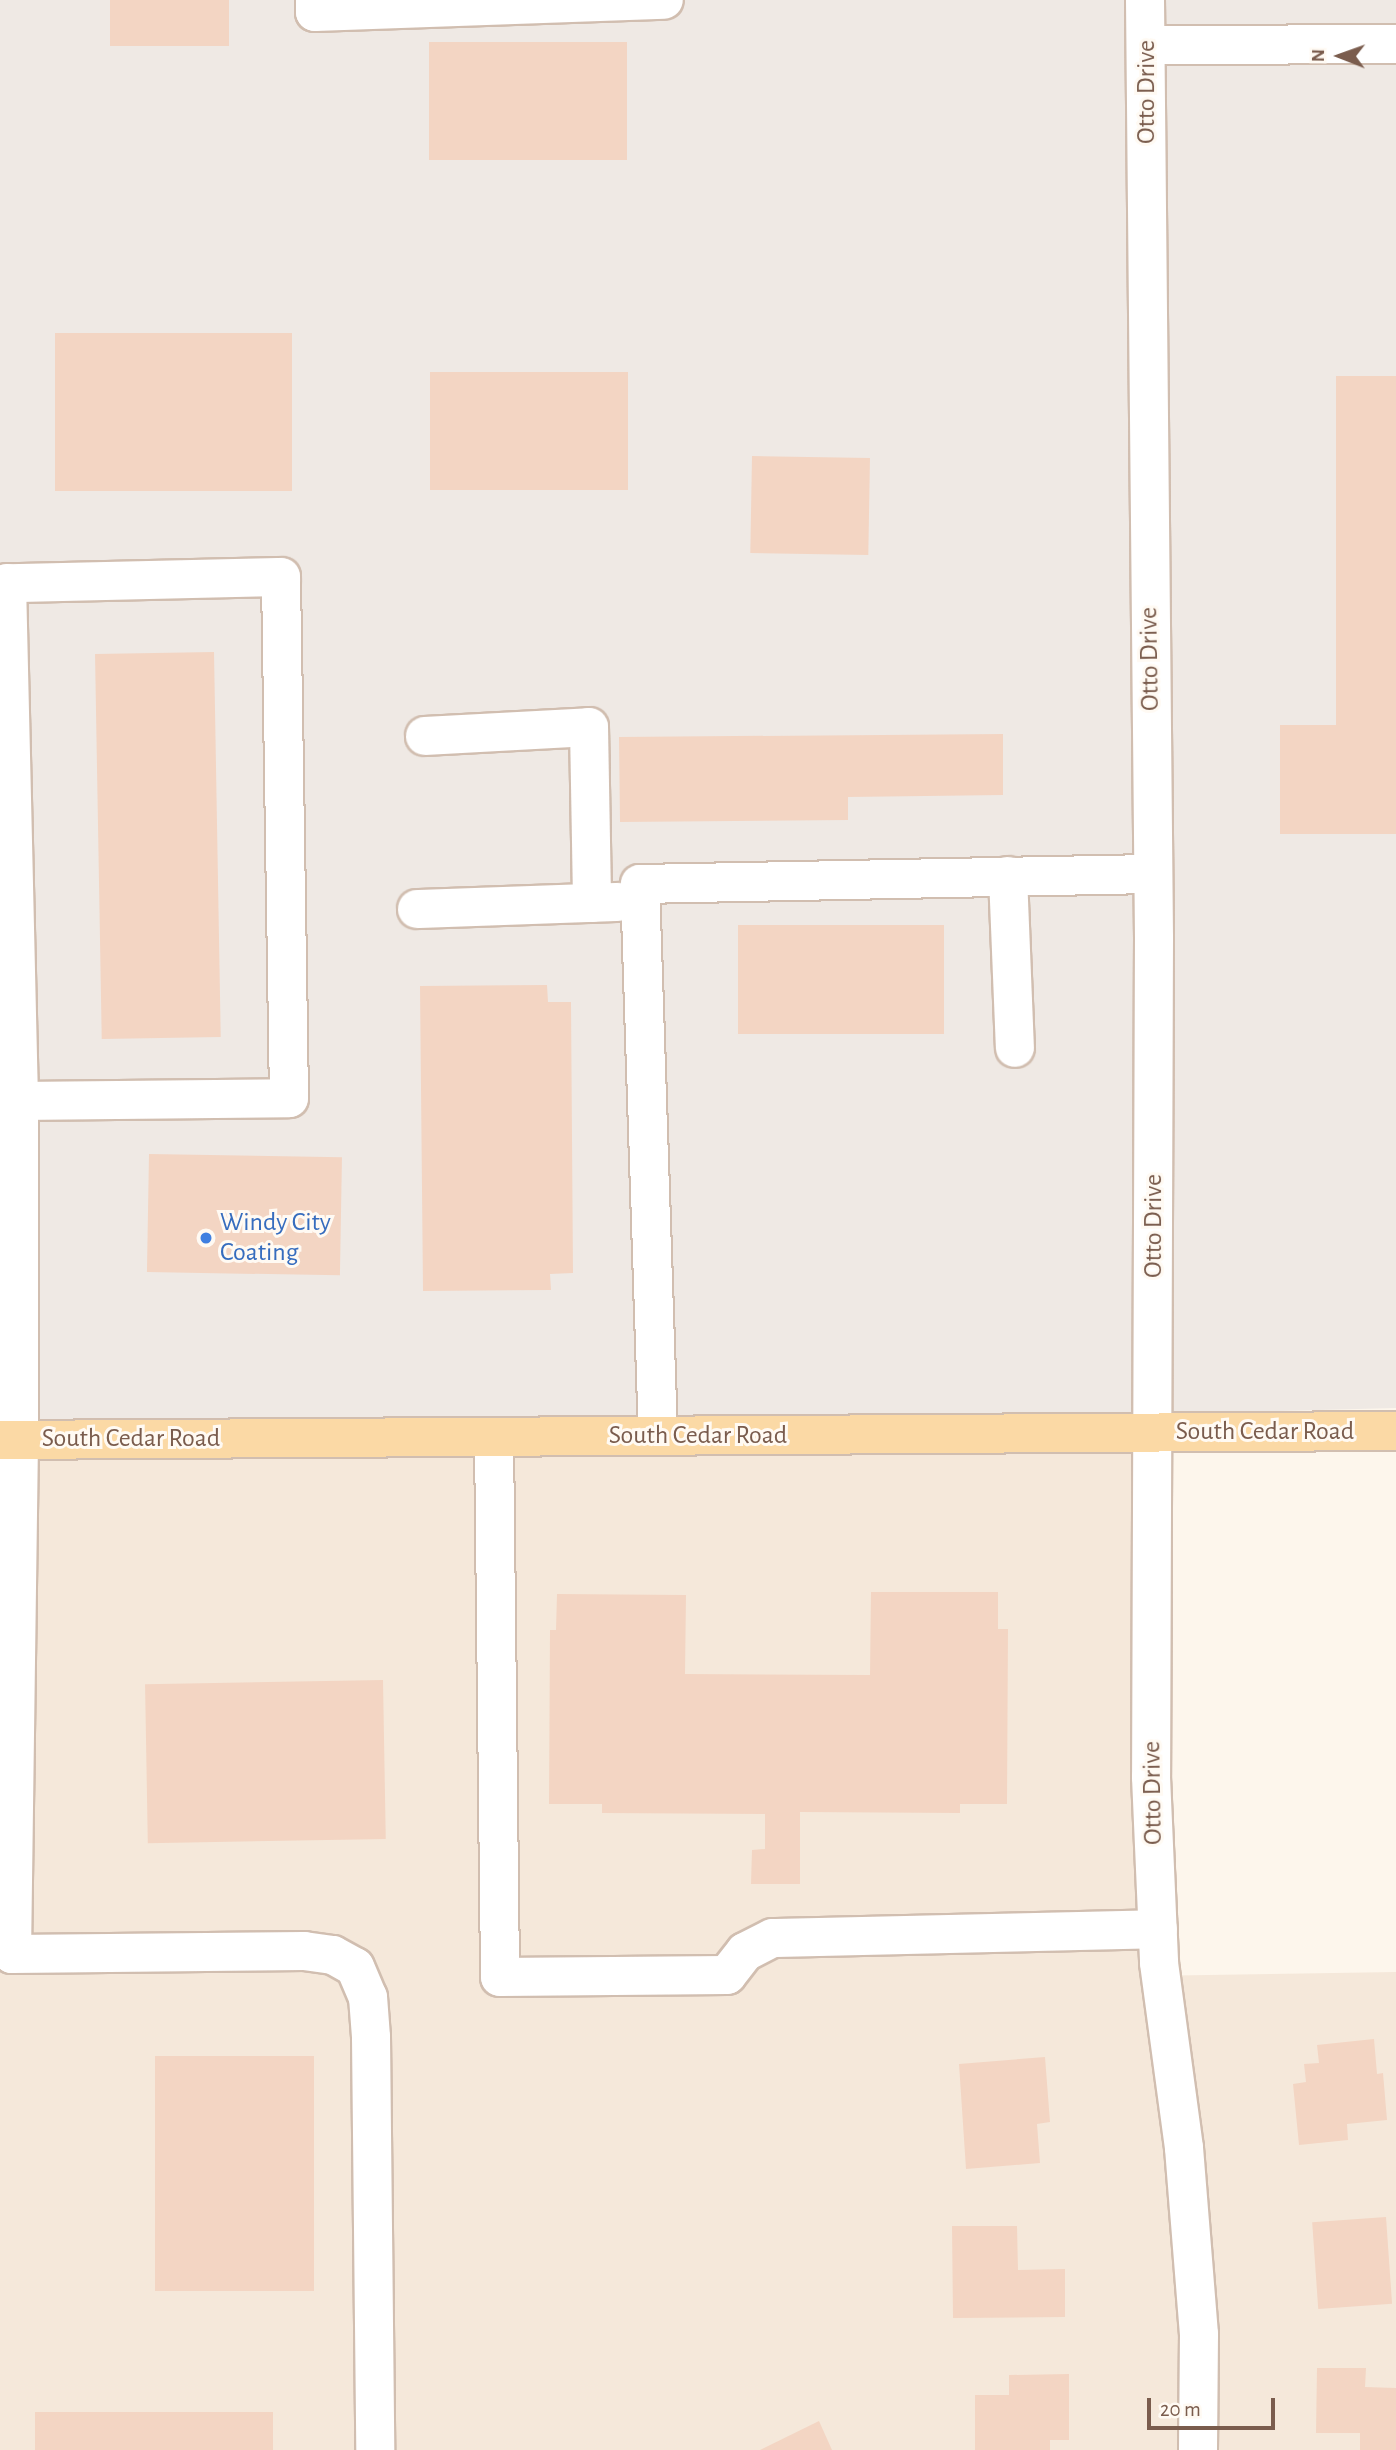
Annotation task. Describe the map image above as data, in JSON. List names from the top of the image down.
{
  "streets": {
    "main road": ["South Cedar Road"],
    "street": ["Otto Drive"]
  },
  "crossings": [
    ["Otto Drive", "South Cedar Road"]
  ],
  "places": ["Windy City Coating"],
  "scale_bar": "20 m",
  "north": "left"
}
